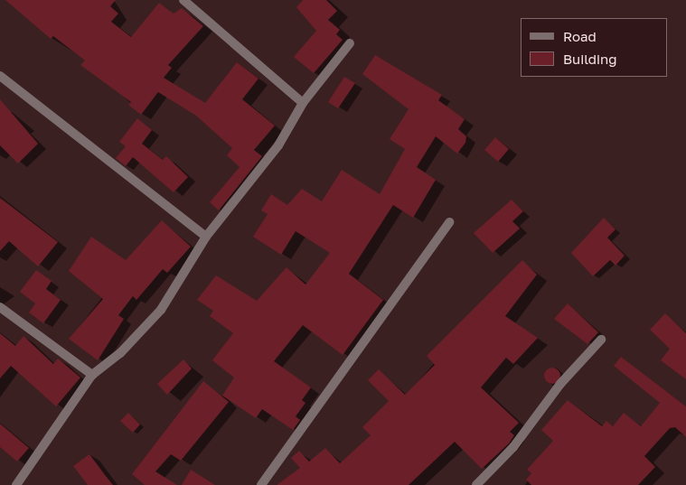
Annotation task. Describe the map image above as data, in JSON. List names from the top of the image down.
{
  "legend": ["Road", "Building"]
}
